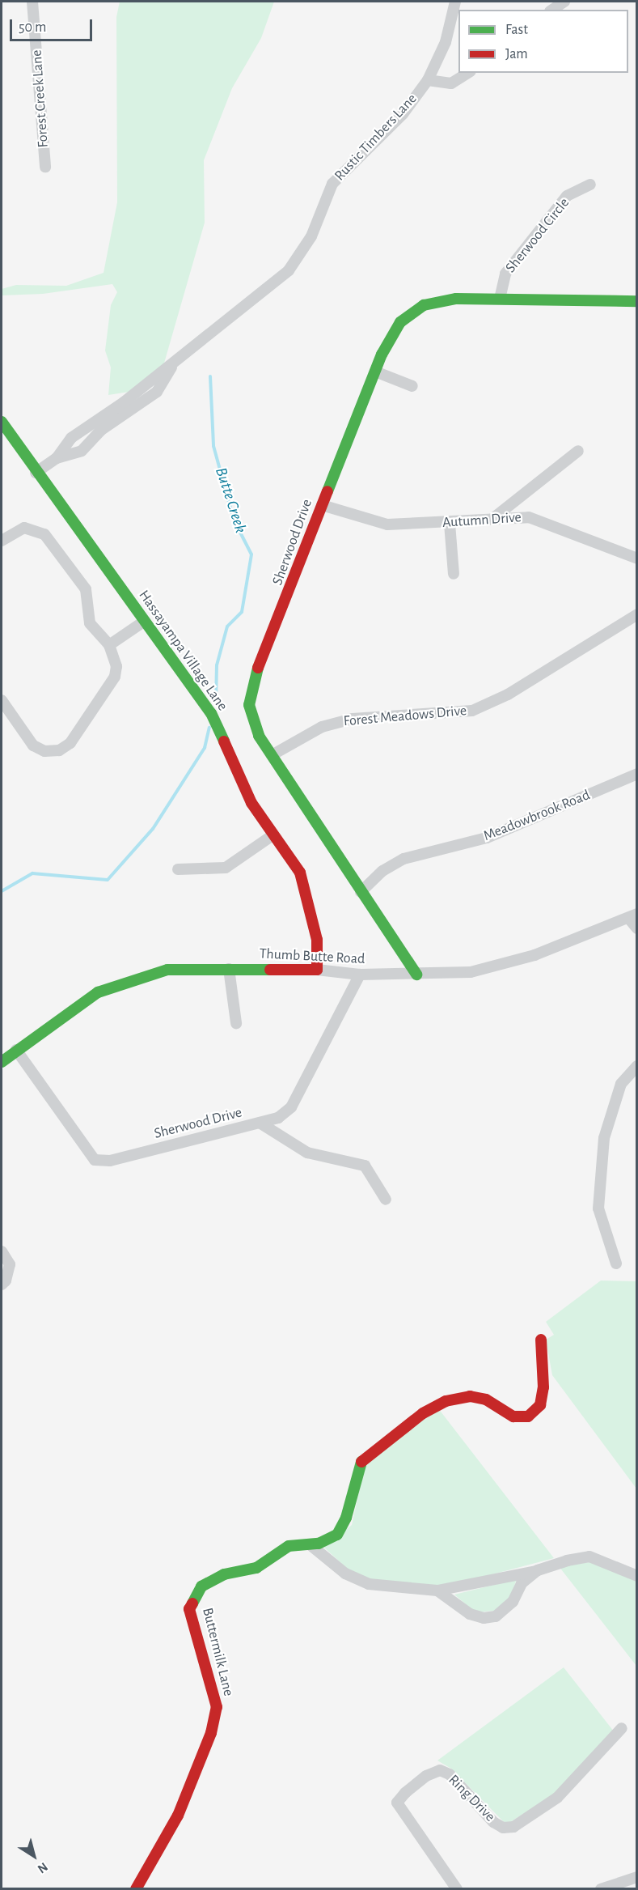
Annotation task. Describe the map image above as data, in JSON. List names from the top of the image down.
{
  "streets": {
    "street": [
      "Forest Creek Lane",
      "Rustic Timbers Lane",
      "Sherwood Circle",
      "Autumn Drive",
      "Sherwood Drive",
      "Hassayampa Village Lane",
      "Forest Meadows Drive",
      "Meadowbrook Road",
      "Thumb Butte Road",
      "Buttermilk Lane",
      "Ring Drive"
    ]
  },
  "crossings": [
    ["Rustic Timbers Lane", "Hassayampa Village Lane"],
    ["Sherwood Circle", "Sherwood Drive"],
    ["Autumn Drive", "Sherwood Drive"],
    ["Sherwood Drive", "Forest Meadows Drive"],
    ["Sherwood Drive", "Meadowbrook Road"],
    ["Sherwood Drive", "Thumb Butte Road"],
    ["Hassayampa Village Lane", "Thumb Butte Road"]
  ],
  "water": ["Butte Creek"],
  "legend": ["Fast", "Jam"],
  "scale_bar": "50 m",
  "north": "bottom right"
}
